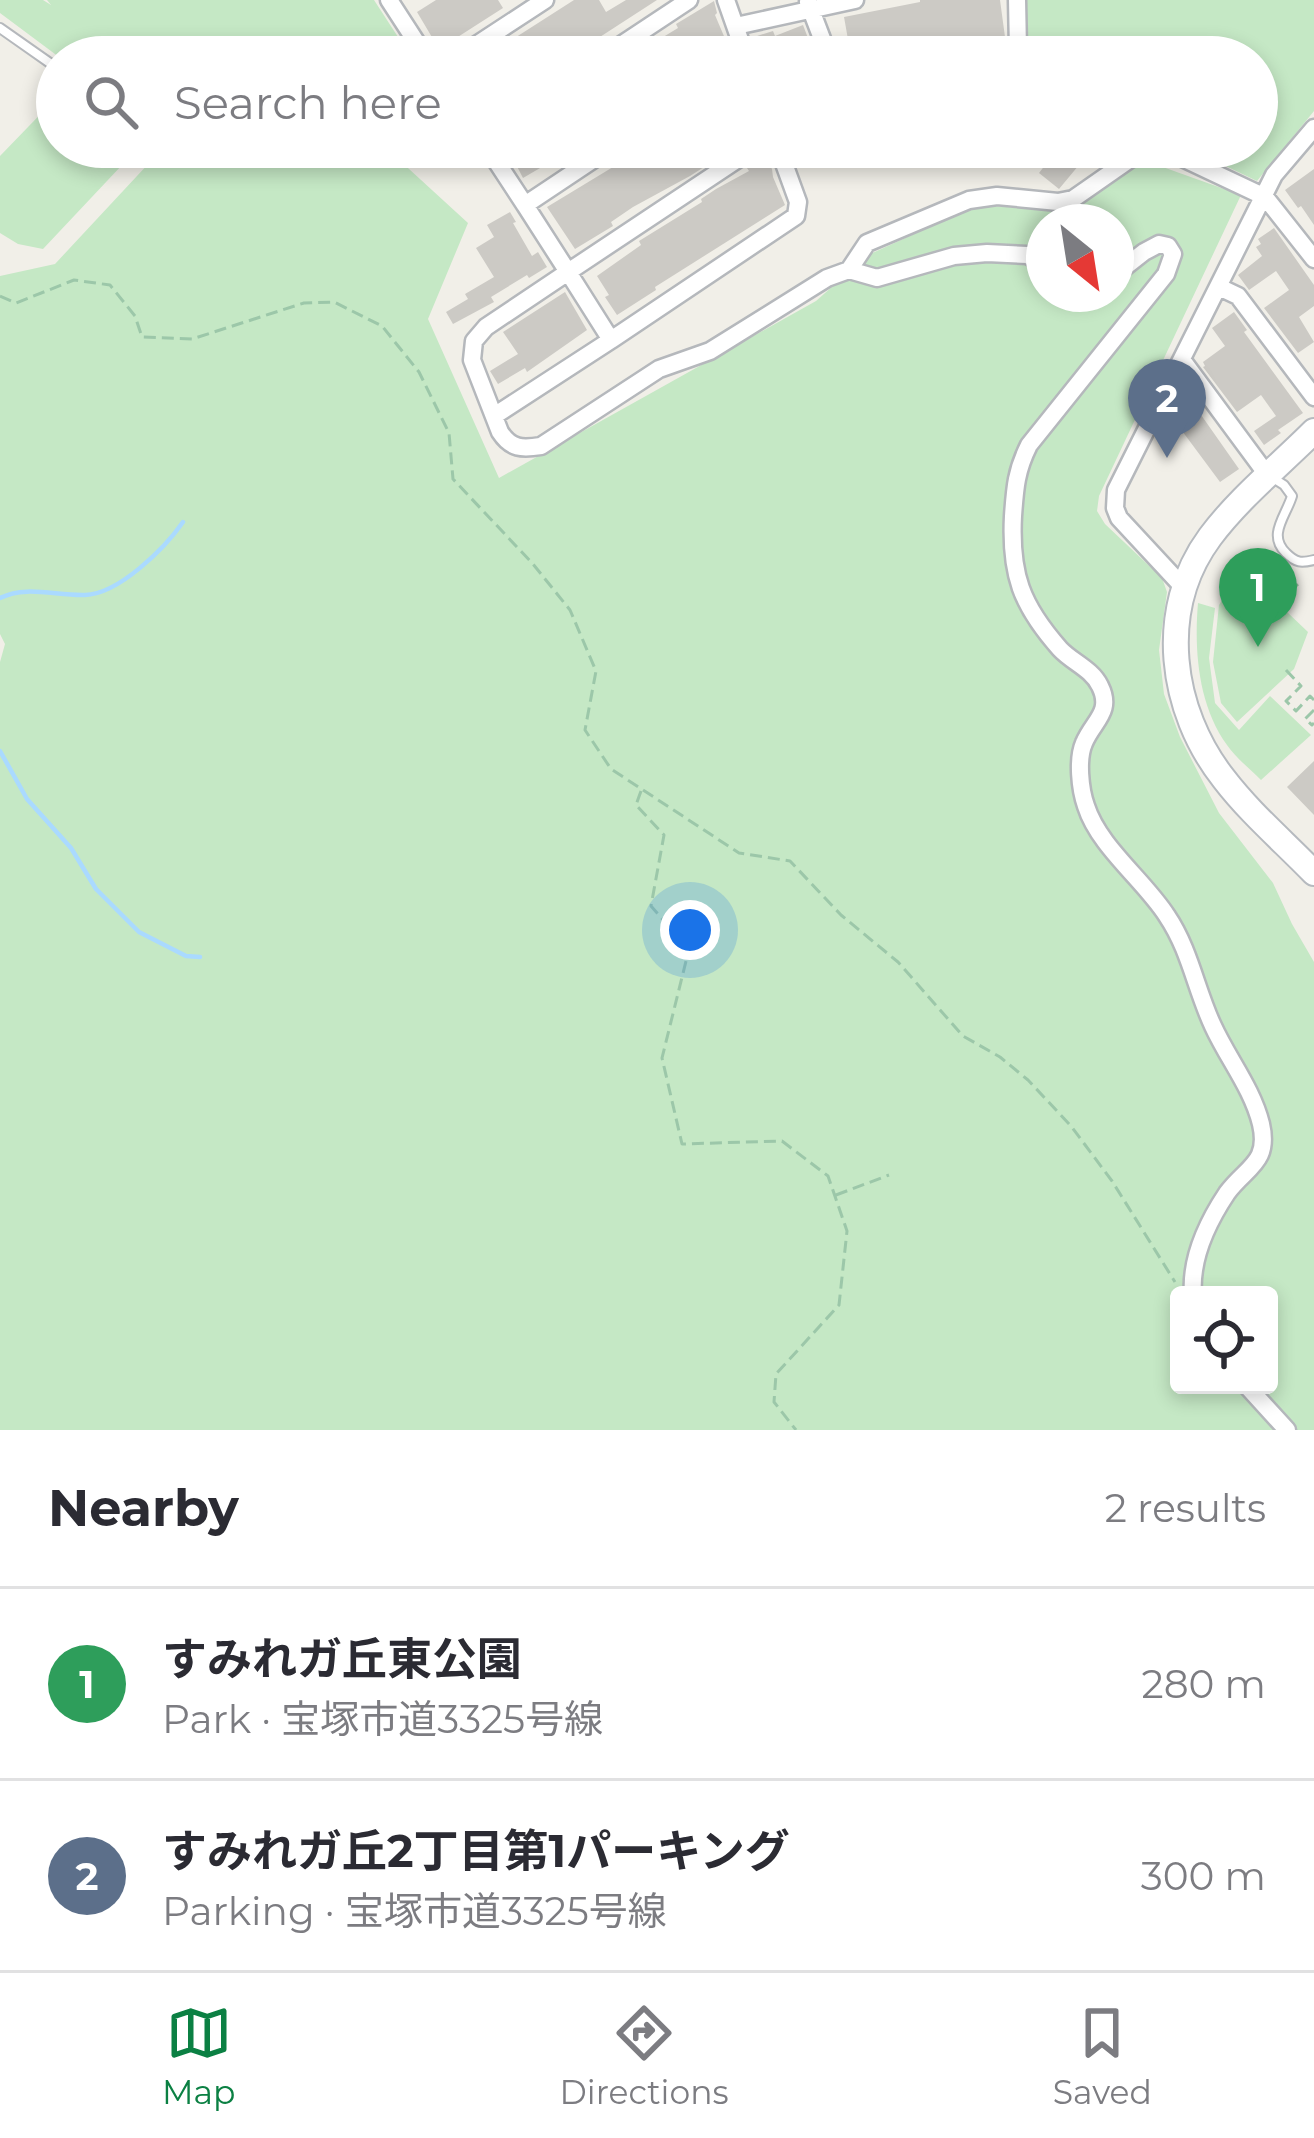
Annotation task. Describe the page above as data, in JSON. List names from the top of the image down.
{
  "north": "bottom right",
  "page": {
    "search": "Search here",
    "pins": ["2", "1"],
    "heading": ["Nearby", "2 results"],
    "list": [
      {
        "mark": "1",
        "name": "すみれガ丘東公園",
        "note": "Park · 宝塚市道3325号線",
        "value": "280 m"
      },
      {
        "mark": "2",
        "name": "すみれガ丘2丁目第1パーキング",
        "note": "Parking · 宝塚市道3325号線",
        "value": "300 m"
      }
    ],
    "nav": ["Map", "Directions", "Saved"]
  }
}
